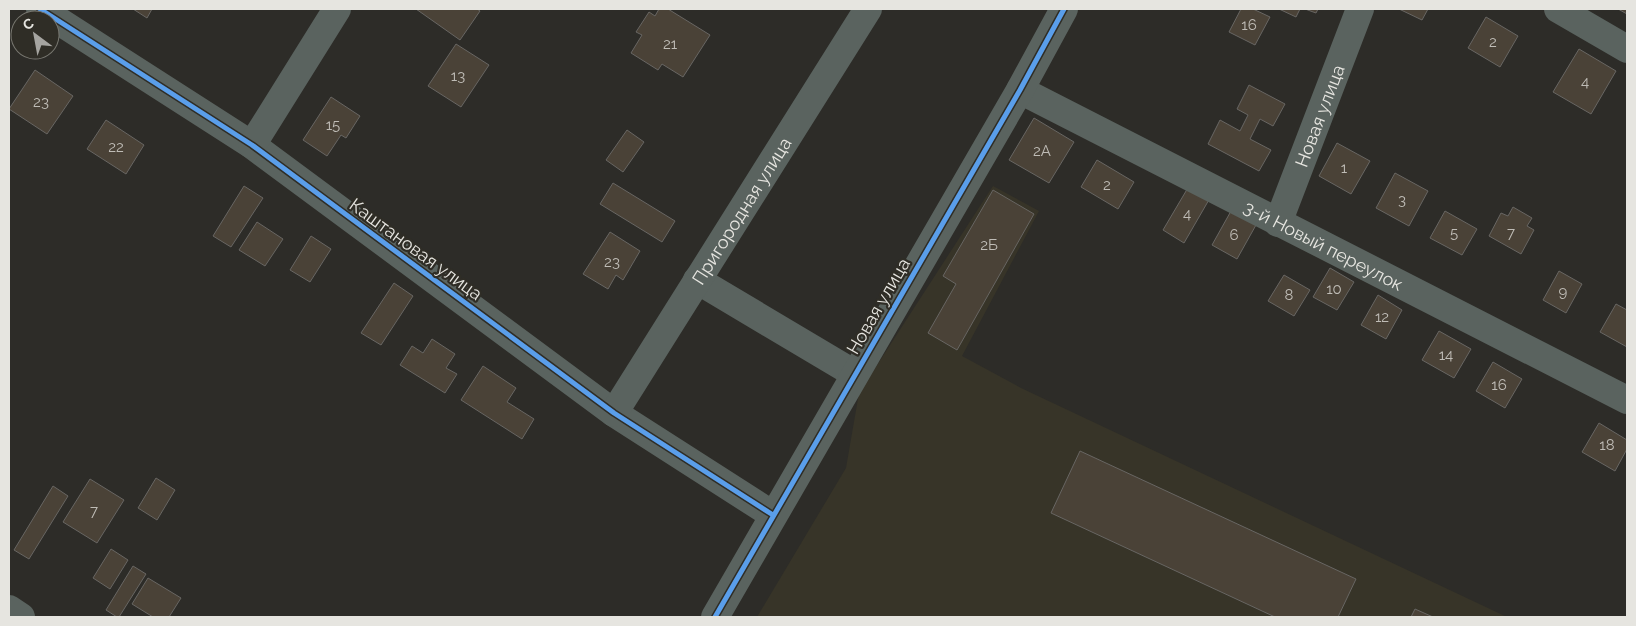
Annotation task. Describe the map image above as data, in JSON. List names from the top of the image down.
{
  "streets": {
    "street": [
      "Новая улица",
      "Пригородная улица",
      "3-й Новый переулок",
      "Каштановая улица"
    ]
  },
  "crossings": [
    ["Новая улица", "3-й Новый переулок"],
    ["Новая улица", "Каштановая улица"],
    ["Пригородная улица", "Каштановая улица"]
  ],
  "house_numbers": [
    "16",
    "2",
    "21",
    "13",
    "4",
    "23",
    "15",
    "22",
    "2А",
    "1",
    "2",
    "3",
    "4",
    "5",
    "7",
    "6",
    "2Б",
    "23",
    "10",
    "9",
    "8",
    "12",
    "14",
    "16",
    "18",
    "7"
  ],
  "north": "top left"
}
